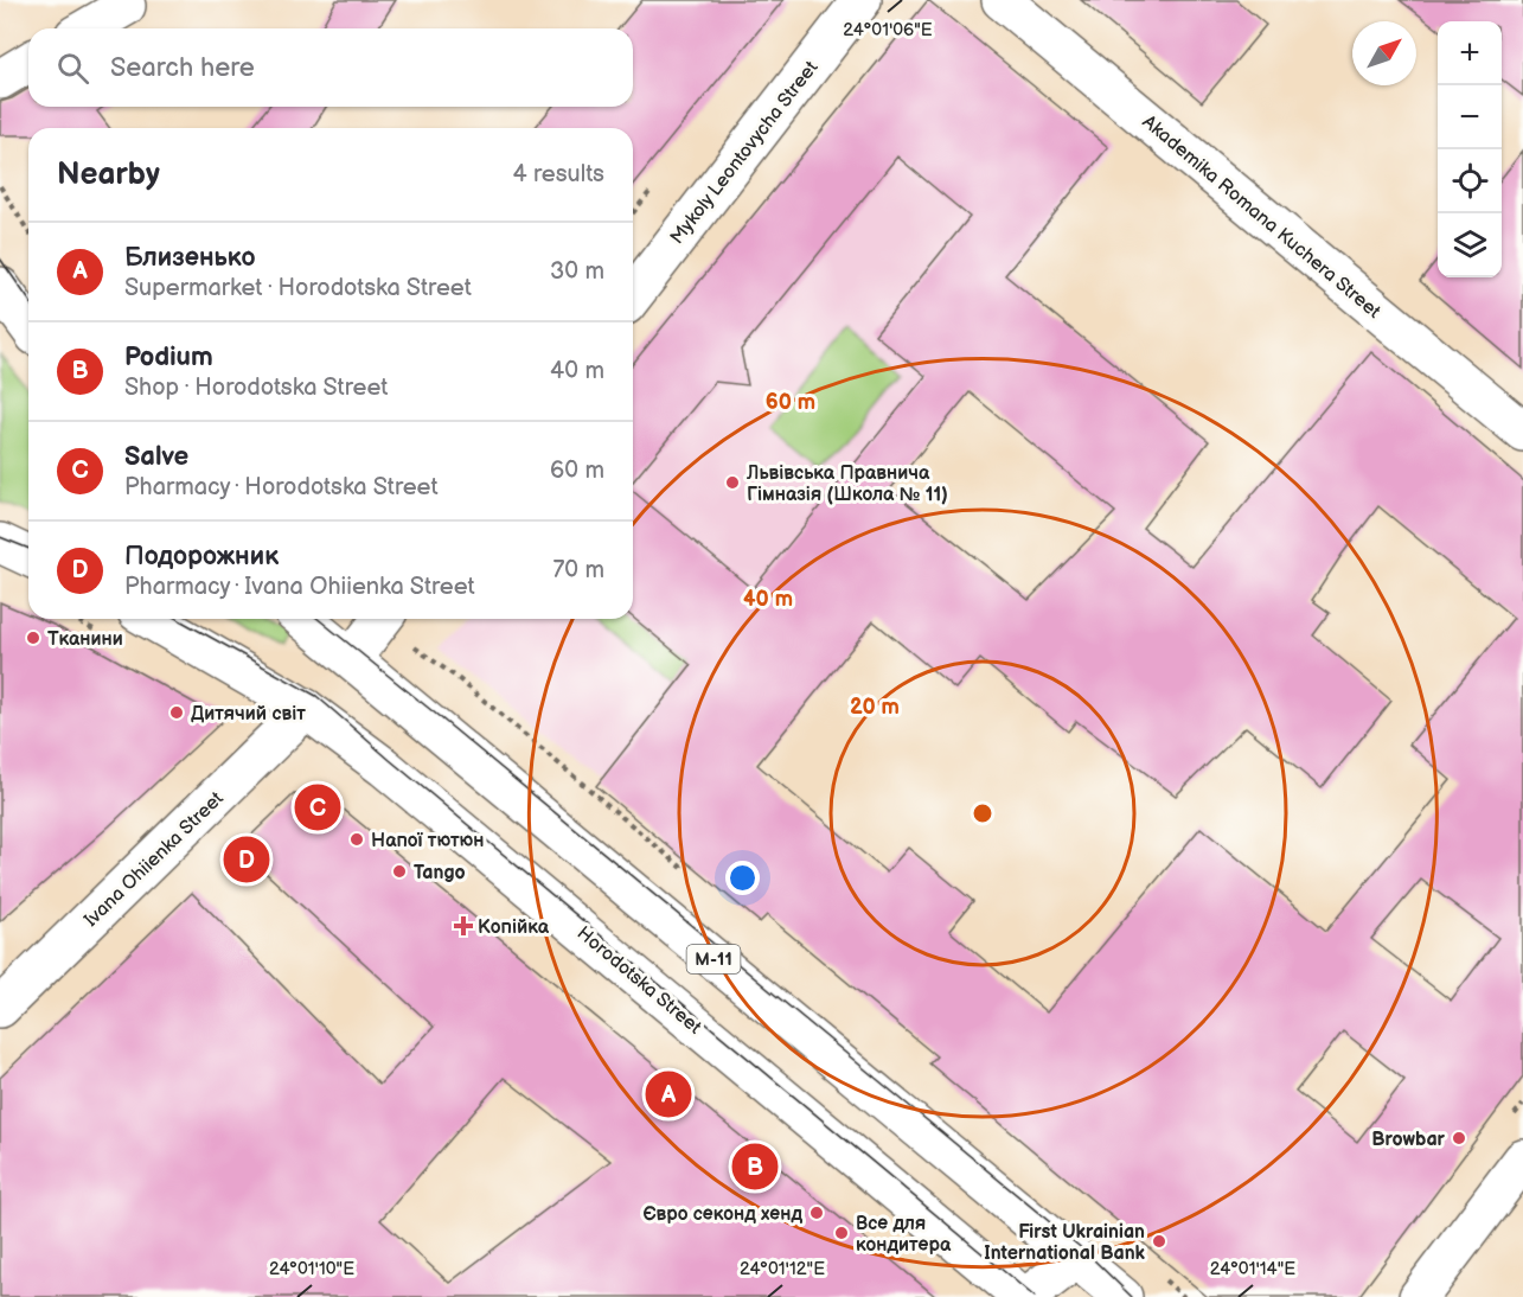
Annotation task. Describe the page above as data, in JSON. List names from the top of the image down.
{
  "streets": {
    "main road": [
      "Mykoly Leontovycha Street",
      "Akademika Romana Kuchera Street",
      "Ivana Ohiienka Street",
      "М-11",
      "Horodotska Street"
    ]
  },
  "crossings": [
    ["Ivana Ohiienka Street", "Horodotska Street"]
  ],
  "places": {
    "other": [
      "Львівська Правнича Гімназія (Школа № 11)",
      "Тканини",
      "Дитячий світ",
      "Напої тютюн",
      "Tango",
      "Browbar",
      "Євро секонд хенд",
      "Все для кондитера",
      "First Ukrainian International Bank"
    ],
    "health": ["Копійка"]
  },
  "north": "top right",
  "page": {
    "map_buttons": ["+", "−"],
    "search": "Search here",
    "heading": ["Nearby", "4 results"],
    "list": [
      {
        "mark": "A",
        "name": "Близенько",
        "note": "Supermarket · Horodotska Street",
        "value": "30 m"
      },
      {
        "mark": "B",
        "name": "Podium",
        "note": "Shop · Horodotska Street",
        "value": "40 m"
      },
      {
        "mark": "C",
        "name": "Salve",
        "note": "Pharmacy · Horodotska Street",
        "value": "60 m"
      },
      {
        "mark": "D",
        "name": "Подорожник",
        "note": "Pharmacy · Ivana Ohiienka Street",
        "value": "70 m"
      }
    ],
    "pins": [
      "C",
      "D",
      "A",
      "B"
    ]
  },
  "coordinates": [
    "24°01'06\"E",
    "24°01'10\"E",
    "24°01'12\"E",
    "24°01'14\"E"
  ],
  "rings": ["60 m", "40 m", "20 m"]
}
